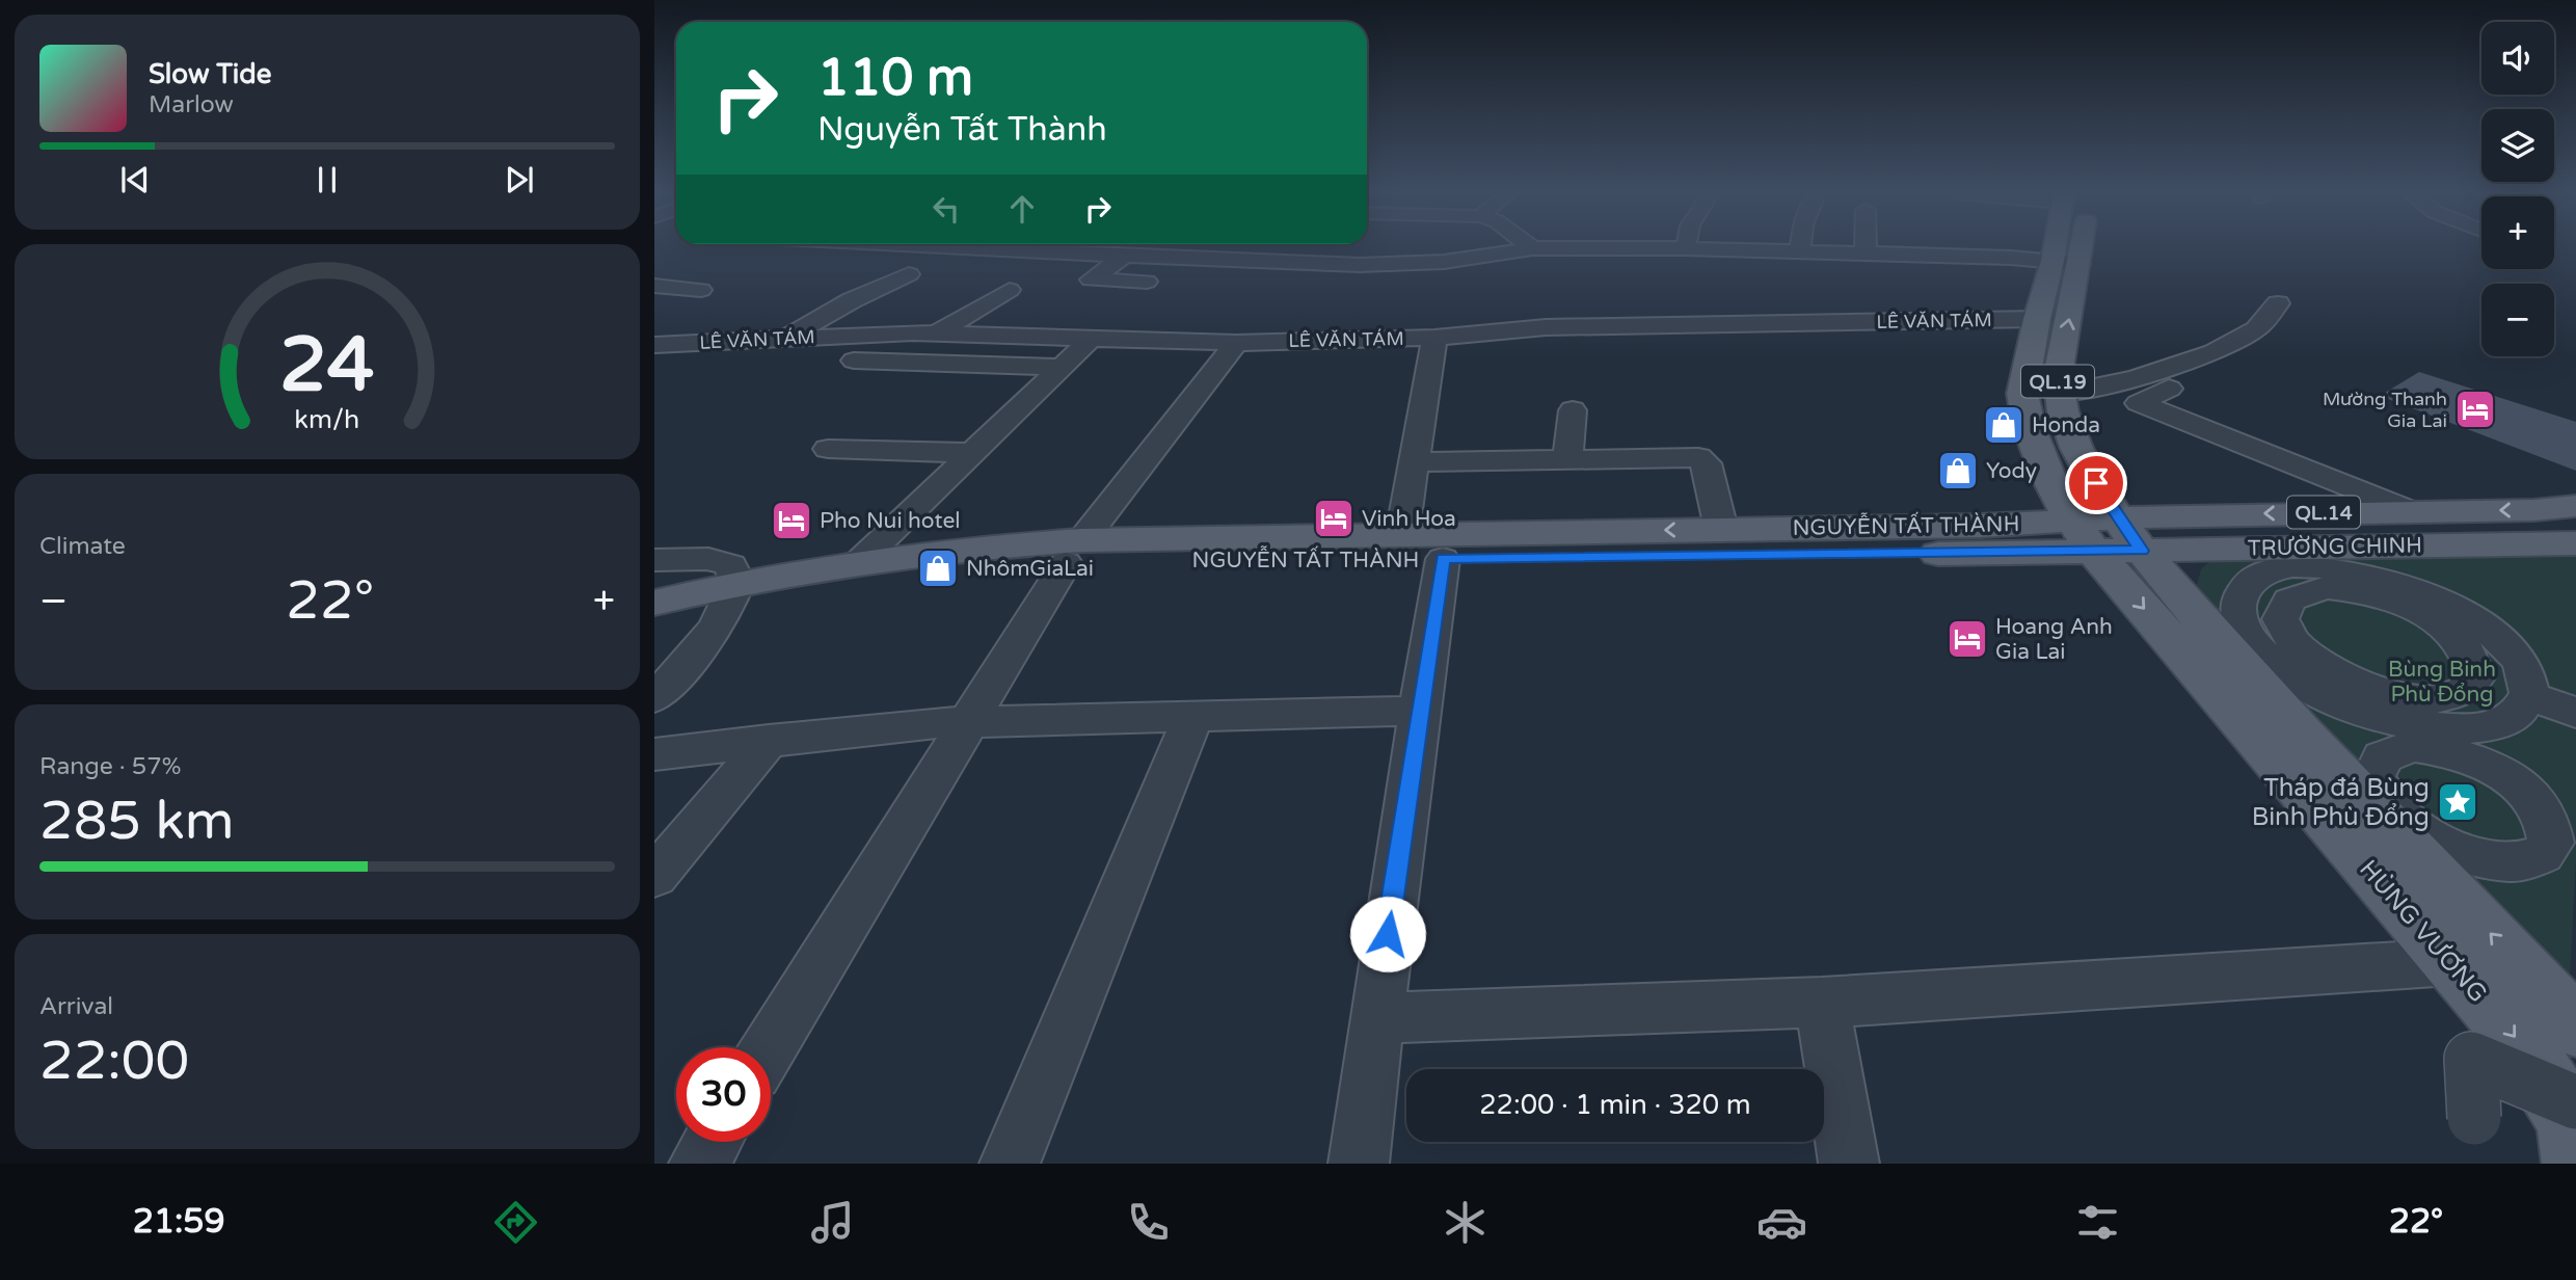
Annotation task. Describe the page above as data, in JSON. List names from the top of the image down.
{
  "streets": {
    "main road": [
      "QL.19",
      "QL.14",
      "NGUYỄN TẤT THÀNH",
      "TRƯỜNG CHINH",
      "HÙNG VƯƠNG"
    ],
    "street": ["LÊ VĂN TÁM"]
  },
  "crossings": [
    ["LÊ VĂN TÁM", "QL.19"],
    ["QL.19", "NGUYỄN TẤT THÀNH"],
    ["QL.19", "TRƯỜNG CHINH"],
    ["QL.19", "HÙNG VƯƠNG"],
    ["NGUYỄN TẤT THÀNH", "TRƯỜNG CHINH"],
    ["NGUYỄN TẤT THÀNH", "HÙNG VƯƠNG"],
    ["TRƯỜNG CHINH", "HÙNG VƯƠNG"]
  ],
  "parks": ["Bùng Binh Phù Đổng"],
  "places": {
    "hotel": [
      "Mường Thanh Gia Lai",
      "Vinh Hoa",
      "Pho Nui hotel",
      "Hoang Anh Gia Lai"
    ],
    "shop": ["Honda", "Yody", "NhômGiaLai"],
    "place": ["Tháp đá Bùng Binh Phù Đổng"]
  },
  "page": {
    "map_buttons": ["+", "−"],
    "turn": ["110 m", "Nguyễn Tất Thành"],
    "song": ["Slow Tide", "Marlow"],
    "tile": [
      "Climate",
      ["Range · 57%", "285 km"],
      ["Arrival", "22:00"]
    ],
    "heat": ["−", "22°", "+"],
    "limit": "30",
    "trip": "22:00 · 1 min · 320 m",
    "tabs": ["21:59", "22°"],
    "gauge": ["24", "km/h"]
  }
}
